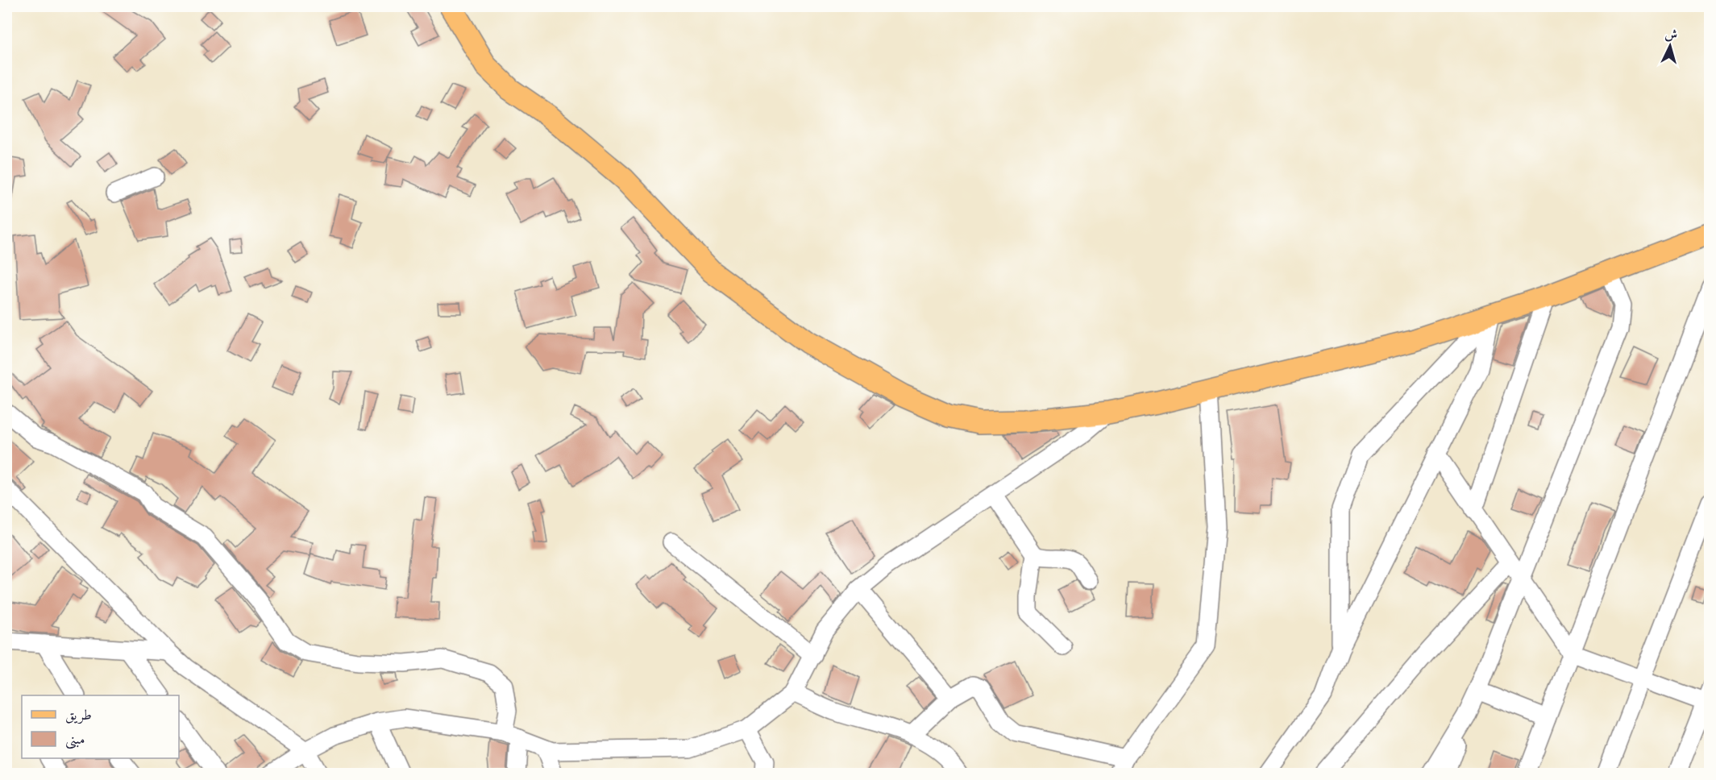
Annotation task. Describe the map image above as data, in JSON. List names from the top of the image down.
{
  "legend": ["طريق", "مبنى"],
  "north": "top"
}
